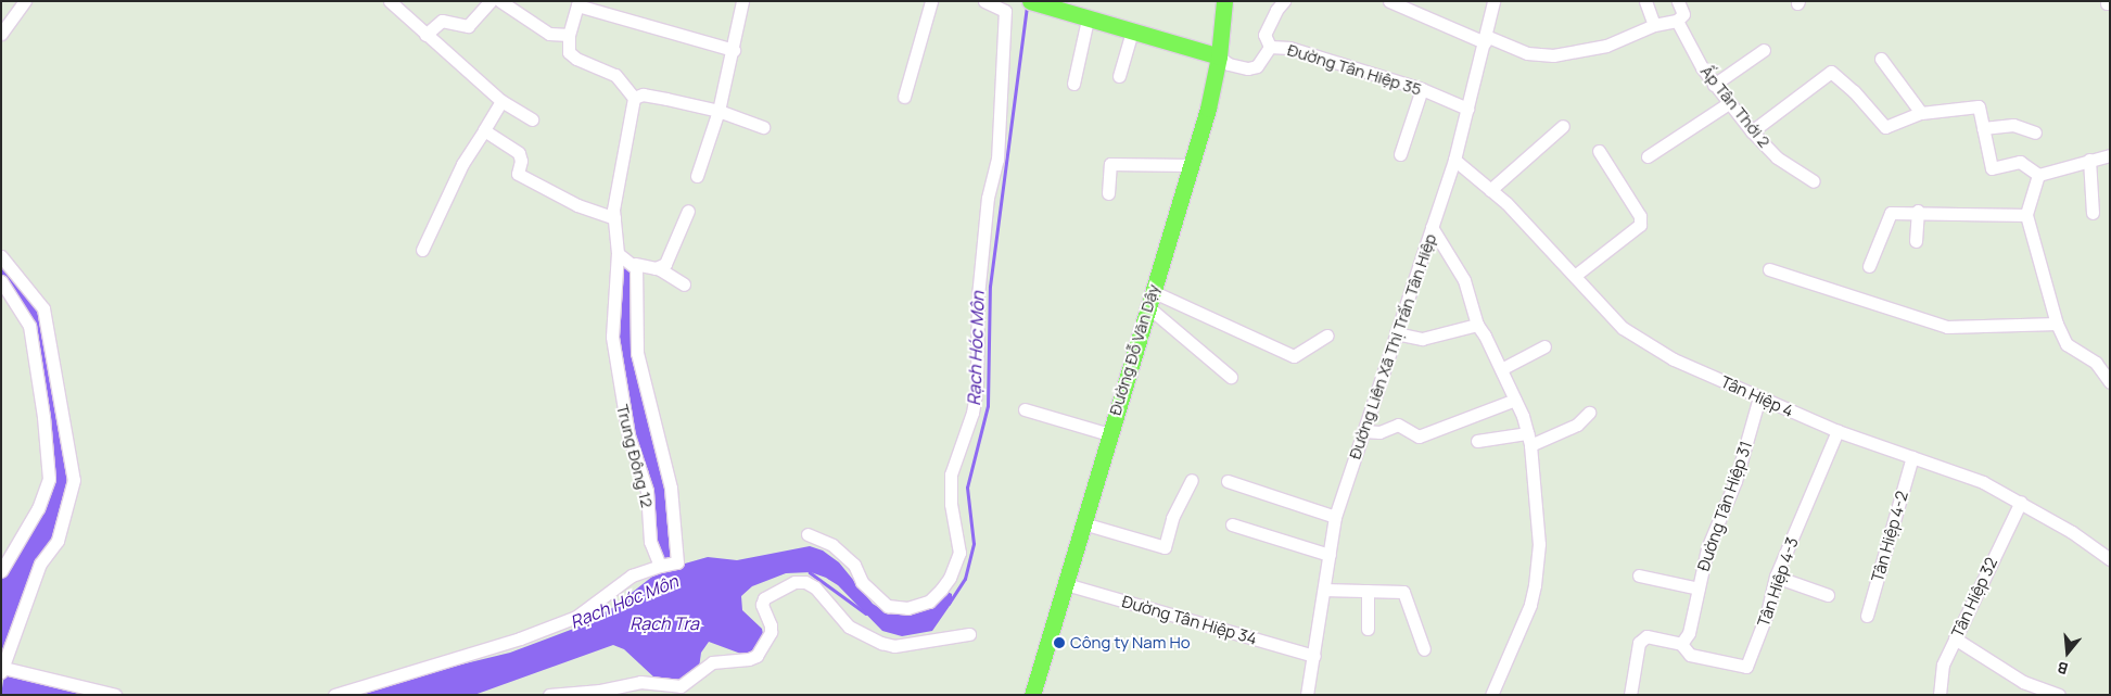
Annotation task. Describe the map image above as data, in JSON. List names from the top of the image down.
{
  "streets": {
    "main road": ["Đường Đỗ Văn Dậy"],
    "street": [
      "Đường Tân Hiệp 35",
      "Ấp Tân Thới 2",
      "Đường Liên Xã Thị Trấn Tân Hiệp",
      "Tân Hiệp 4",
      "Trung Đông 12",
      "Đường Tân Hiệp 31",
      "Tân Hiệp 4-2",
      "Tân Hiệp 4-3",
      "Tân Hiệp 32",
      "Đường Tân Hiệp 34"
    ]
  },
  "crossings": [
    ["Đường Tân Hiệp 35", "Đường Liên Xã Thị Trấn Tân Hiệp"],
    ["Đường Tân Hiệp 35", "Đường Đỗ Văn Dậy"],
    ["Đường Liên Xã Thị Trấn Tân Hiệp", "Tân Hiệp 4"],
    ["Đường Liên Xã Thị Trấn Tân Hiệp", "Đường Tân Hiệp 34"],
    ["Đường Đỗ Văn Dậy", "Đường Tân Hiệp 34"],
    ["Tân Hiệp 4", "Đường Tân Hiệp 31"],
    ["Tân Hiệp 4", "Tân Hiệp 4-2"],
    ["Tân Hiệp 4", "Tân Hiệp 4-3"],
    ["Tân Hiệp 4", "Tân Hiệp 32"],
    ["Đường Tân Hiệp 31", "Tân Hiệp 4-3"]
  ],
  "water": ["Rạch Hóc Môn", "Rạch Tra"],
  "places": ["Công ty Nam Ho"],
  "north": "bottom"
}
